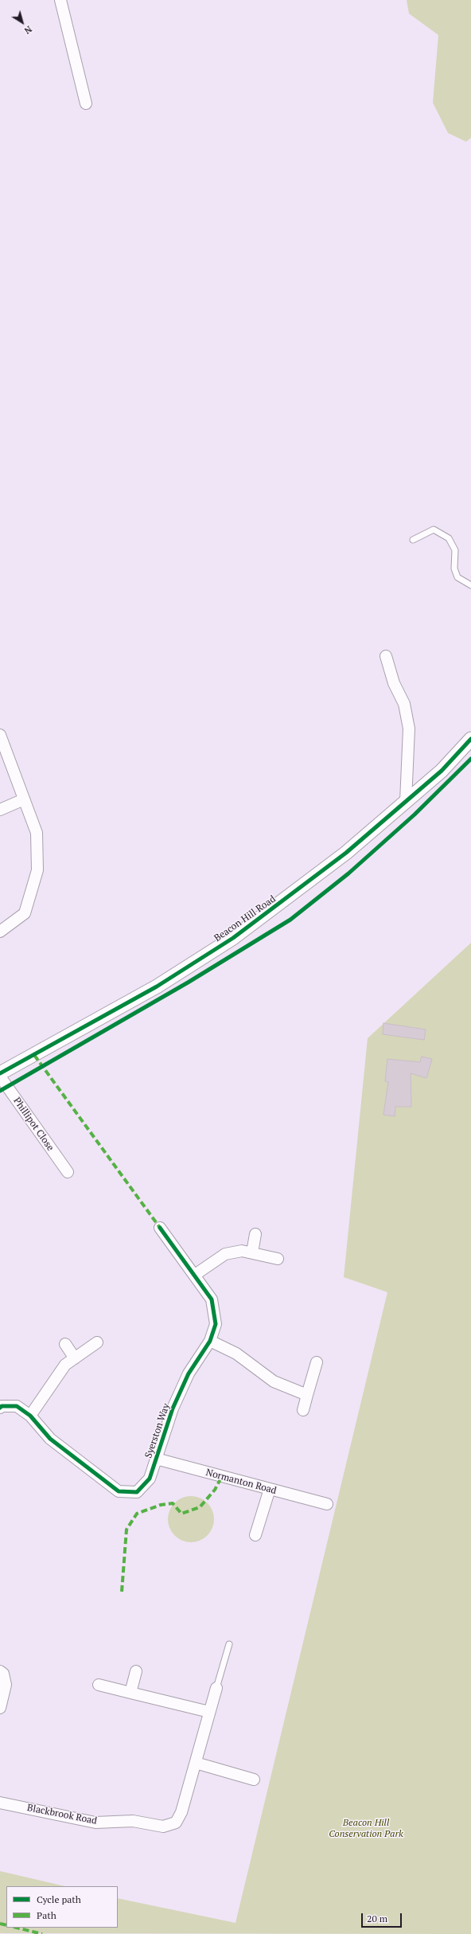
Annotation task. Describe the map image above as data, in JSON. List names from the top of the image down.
{
  "streets": {
    "street": [
      "Beacon Hill Road",
      "Phillipot Close",
      "Syerston Way",
      "Normanton Road",
      "Blackbrook Road"
    ]
  },
  "crossings": [
    ["Syerston Way", "Normanton Road"]
  ],
  "parks": ["Beacon Hill Conservation Park"],
  "legend": ["Cycle path", "Path"],
  "scale_bar": "20 m",
  "north": "bottom right"
}
